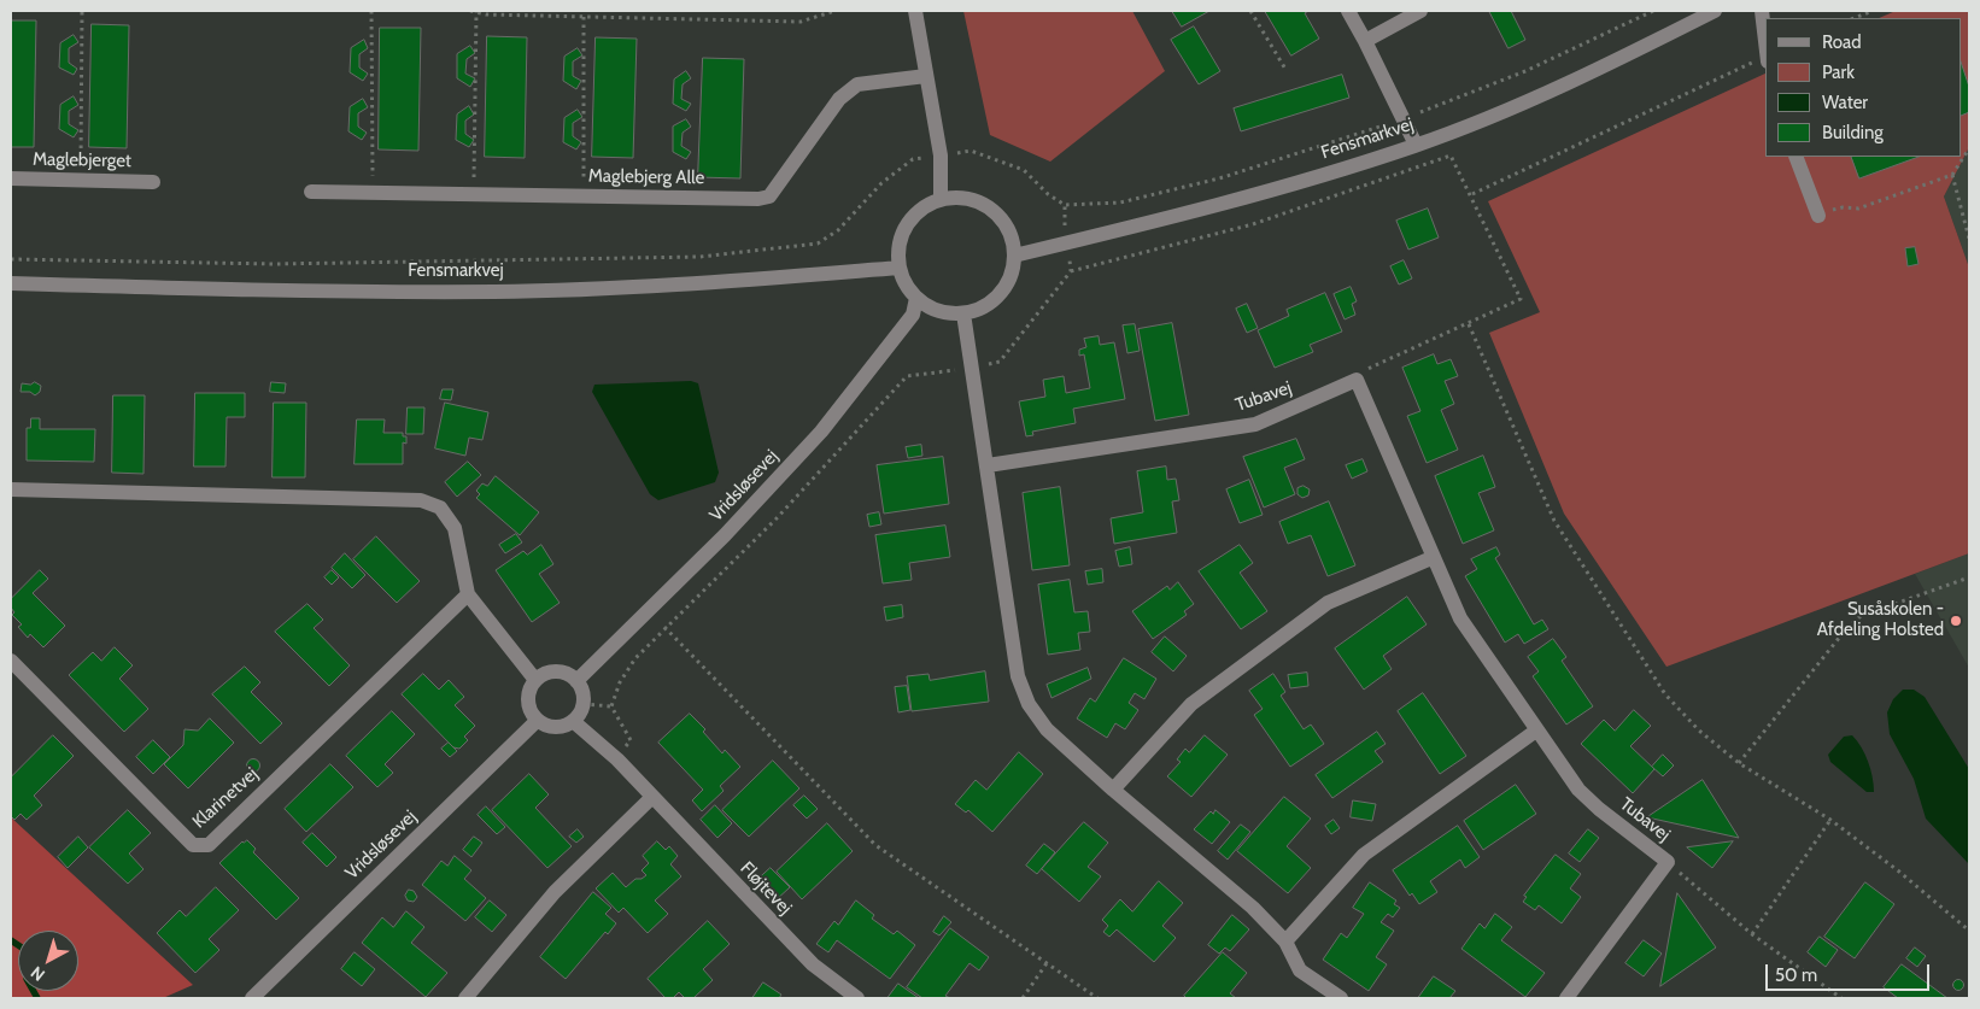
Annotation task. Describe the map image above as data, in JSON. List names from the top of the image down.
{
  "streets": {
    "street": [
      "Fensmarkvej",
      "Maglebjerget",
      "Maglebjerg Alle",
      "Tubavej",
      "Vridsløsevej",
      "Klarinetvej",
      "Fløjtevej"
    ]
  },
  "crossings": [
    ["Fensmarkvej", "Vridsløsevej"],
    ["Vridsløsevej", "Fløjtevej"]
  ],
  "places": ["Susåskolen - Afdeling Holsted"],
  "legend": [
    "Road",
    "Park",
    "Water",
    "Building"
  ],
  "scale_bar": "50 m",
  "north": "bottom left"
}
